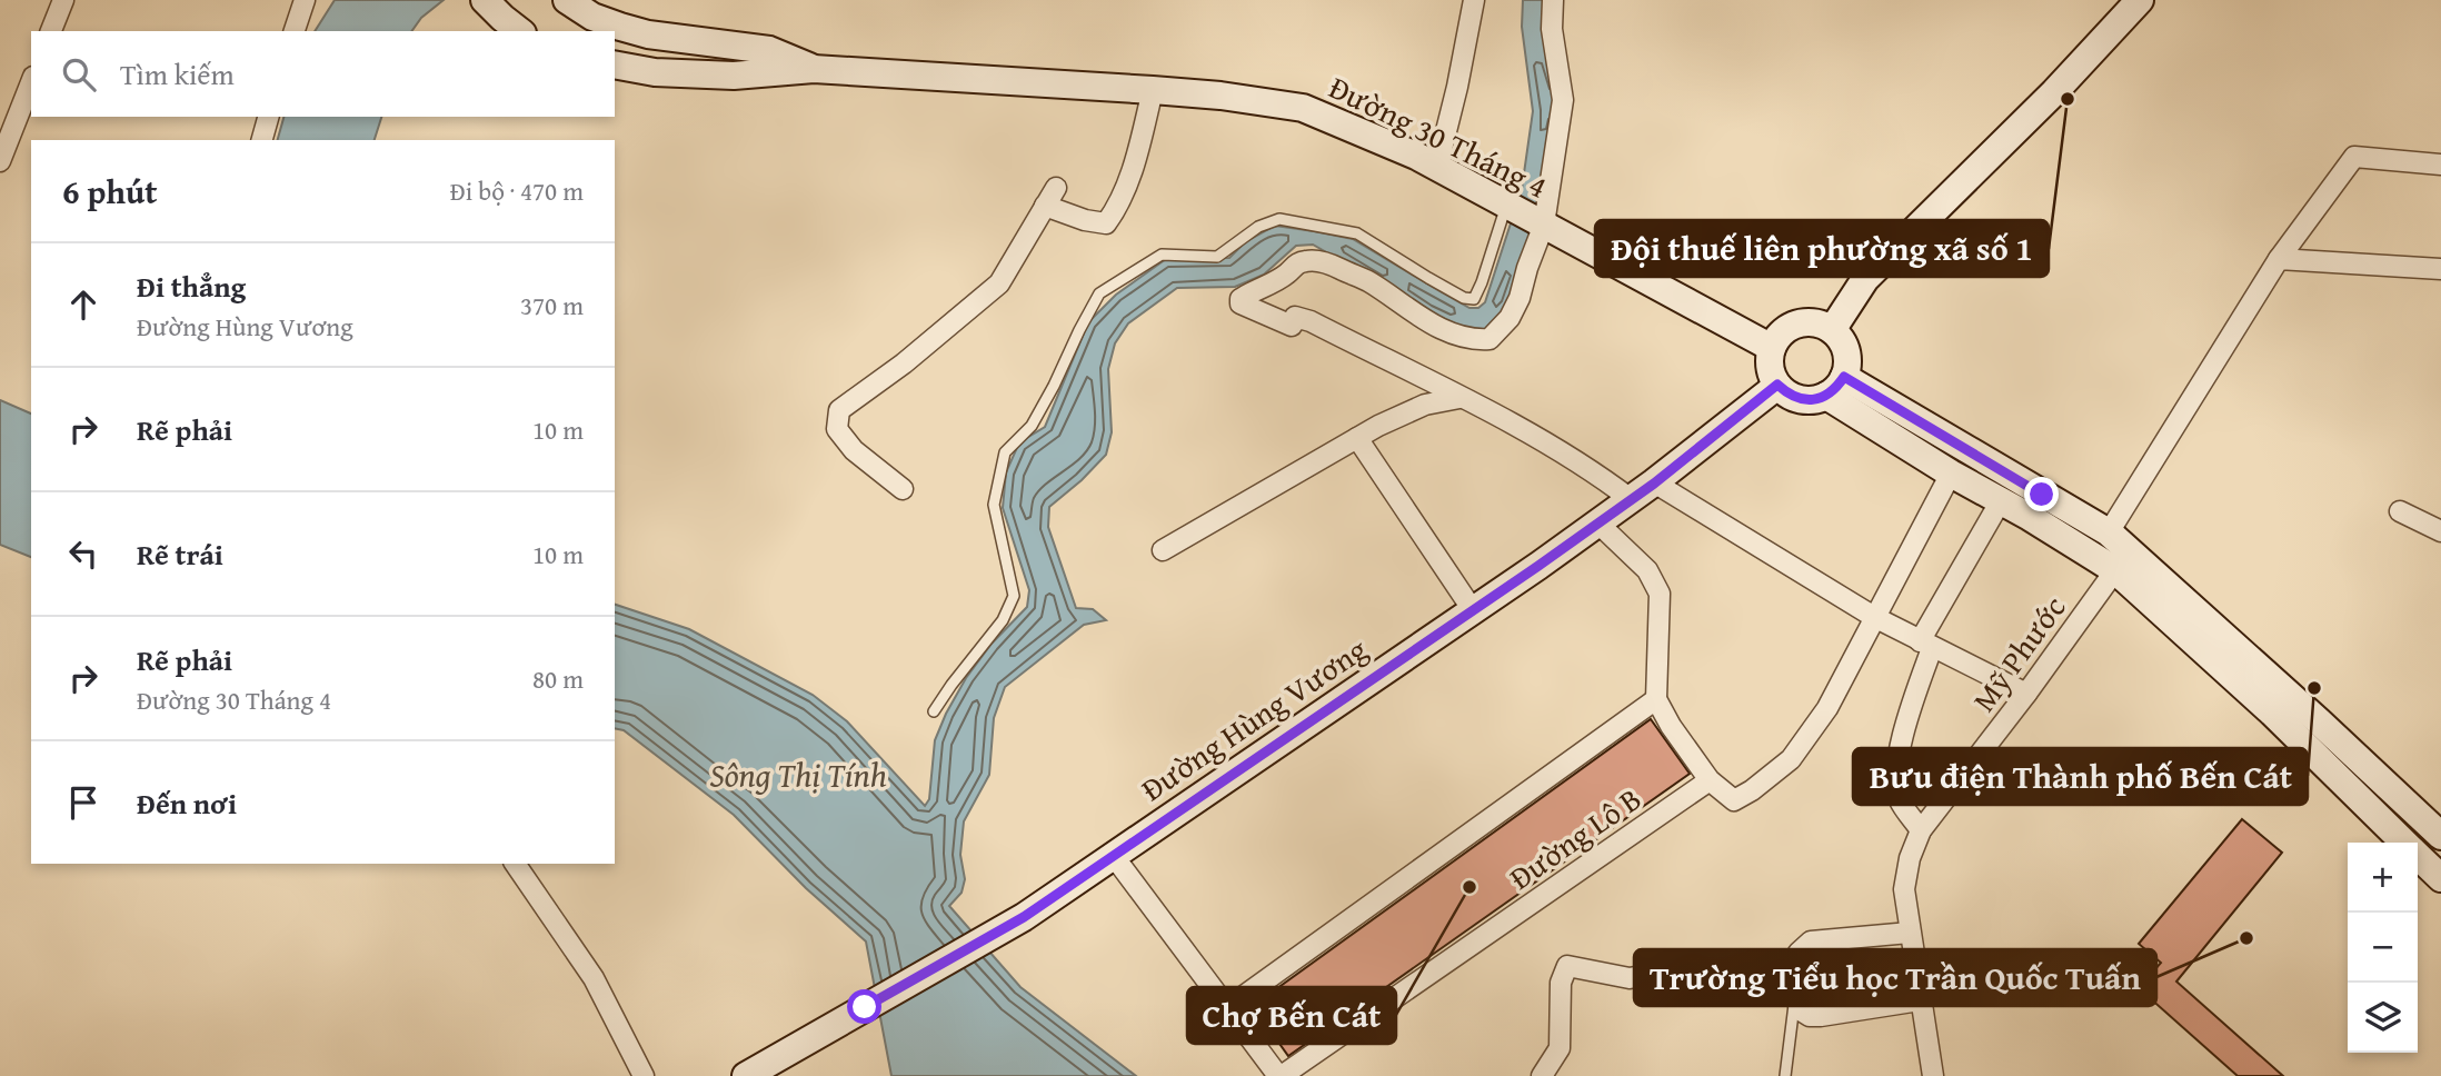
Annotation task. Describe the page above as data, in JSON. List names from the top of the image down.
{
  "streets": {
    "main road": ["Đường 30 Tháng 4", "Đường Hùng Vương"],
    "street": ["Mỹ Phước", "Đường Lô B"]
  },
  "crossings": [
    ["Đường 30 Tháng 4", "Đường Hùng Vương"]
  ],
  "water": ["Sông Thị Tính"],
  "places": [
    "Đội thuế liên phường xã số 1",
    "Bưu điện Thành phố Bến Cát",
    "Chợ Bến Cát",
    "Trường Tiểu học Trần Quốc Tuấn"
  ],
  "page": {
    "search": "Tìm kiếm",
    "heading": ["6 phút", "Đi bộ · 470 m"],
    "list": [
      ["Đi thẳng", "Đường Hùng Vương", "370 m"],
      ["Rẽ phải", "10 m"],
      ["Rẽ trái", "10 m"],
      ["Rẽ phải", "Đường 30 Tháng 4", "80 m"],
      "Đến nơi"
    ],
    "map_buttons": ["+", "−"]
  }
}
